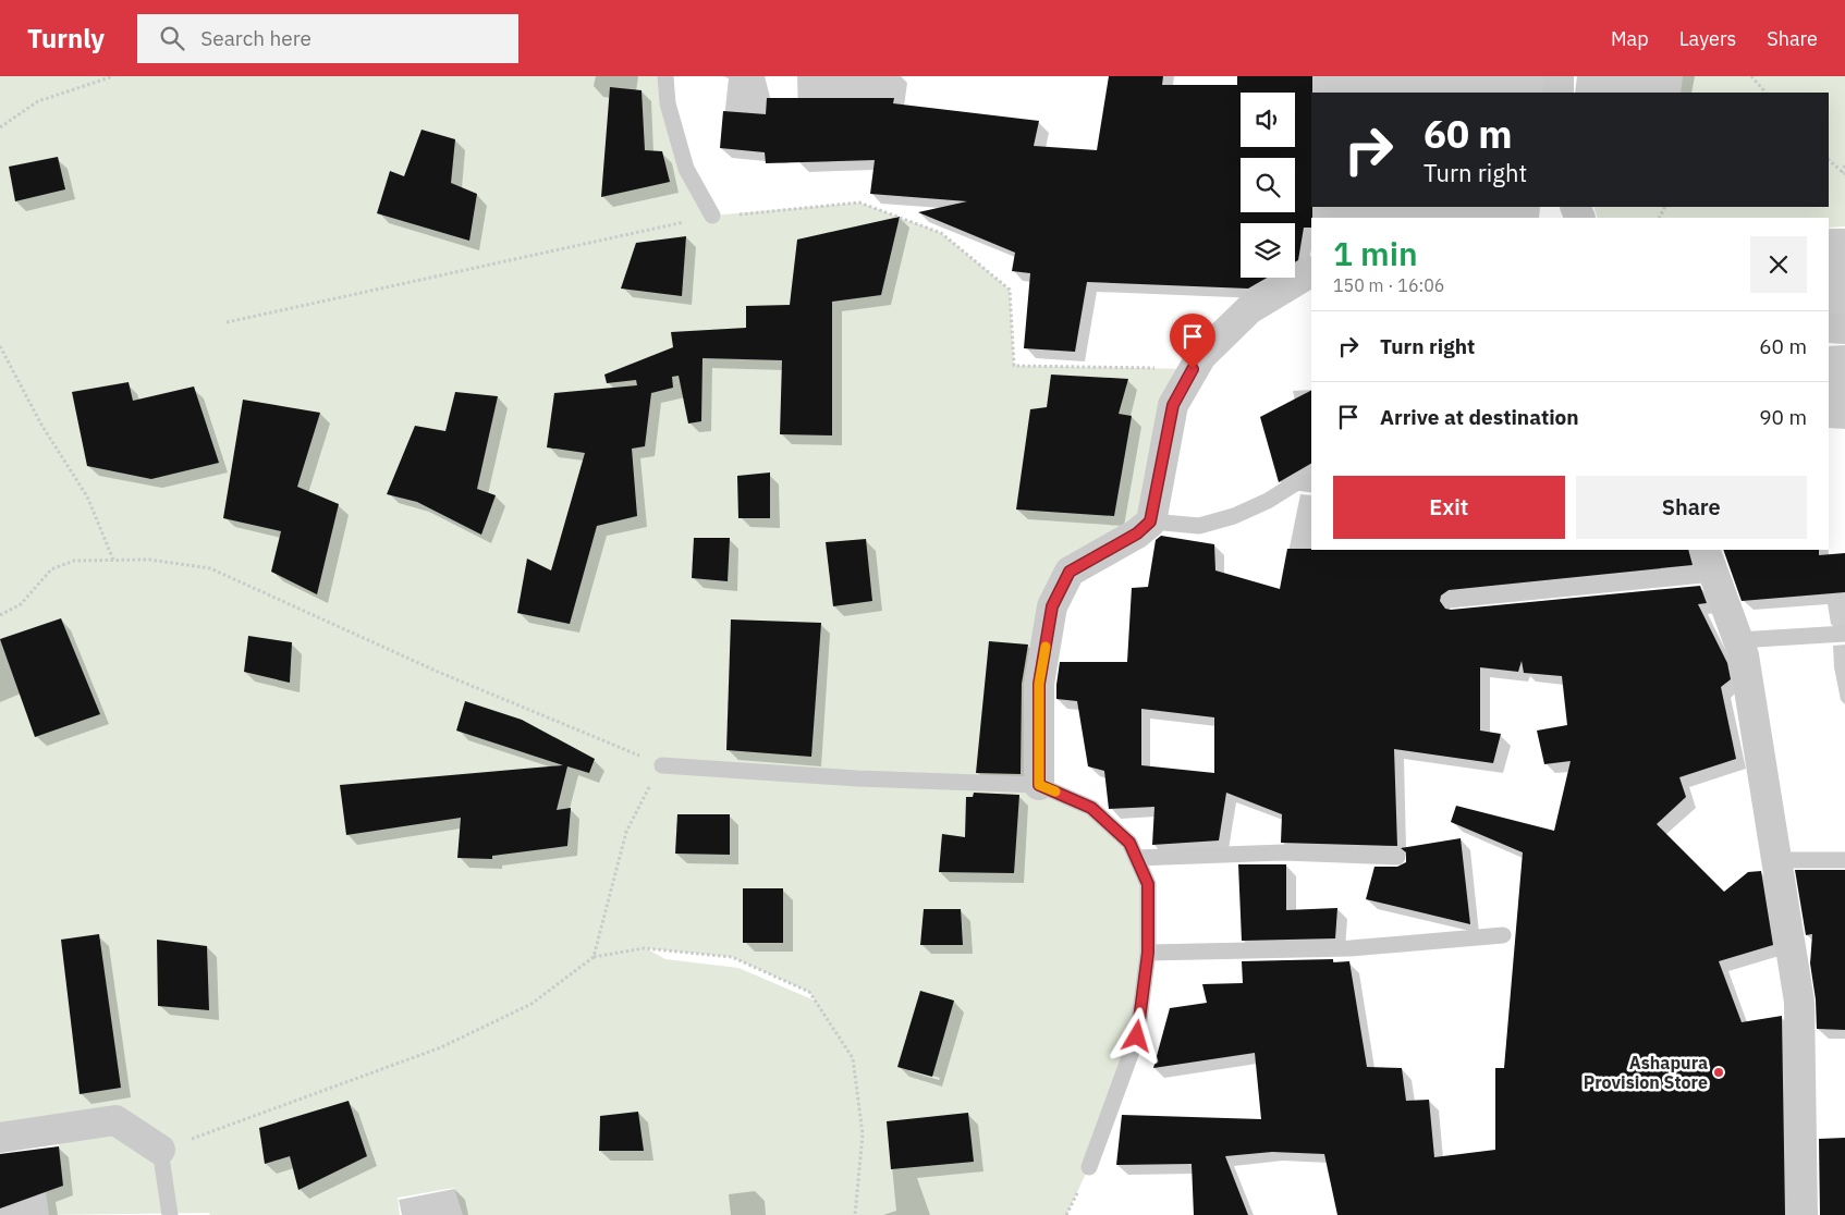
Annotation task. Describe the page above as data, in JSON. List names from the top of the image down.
{
  "places": ["Ashapura Provision Store"],
  "page": {
    "header": "Turnly",
    "search": "Search here",
    "nav": ["Map", "Layers", "Share"],
    "turn": ["60 m", "Turn right"],
    "heading": ["1 min", "150 m · 16:06"],
    "list": [
      {
        "name": "Turn right",
        "value": "60 m"
      },
      {
        "name": "Arrive at destination",
        "value": "90 m"
      }
    ],
    "buttons": ["Exit", "Share"]
  }
}
